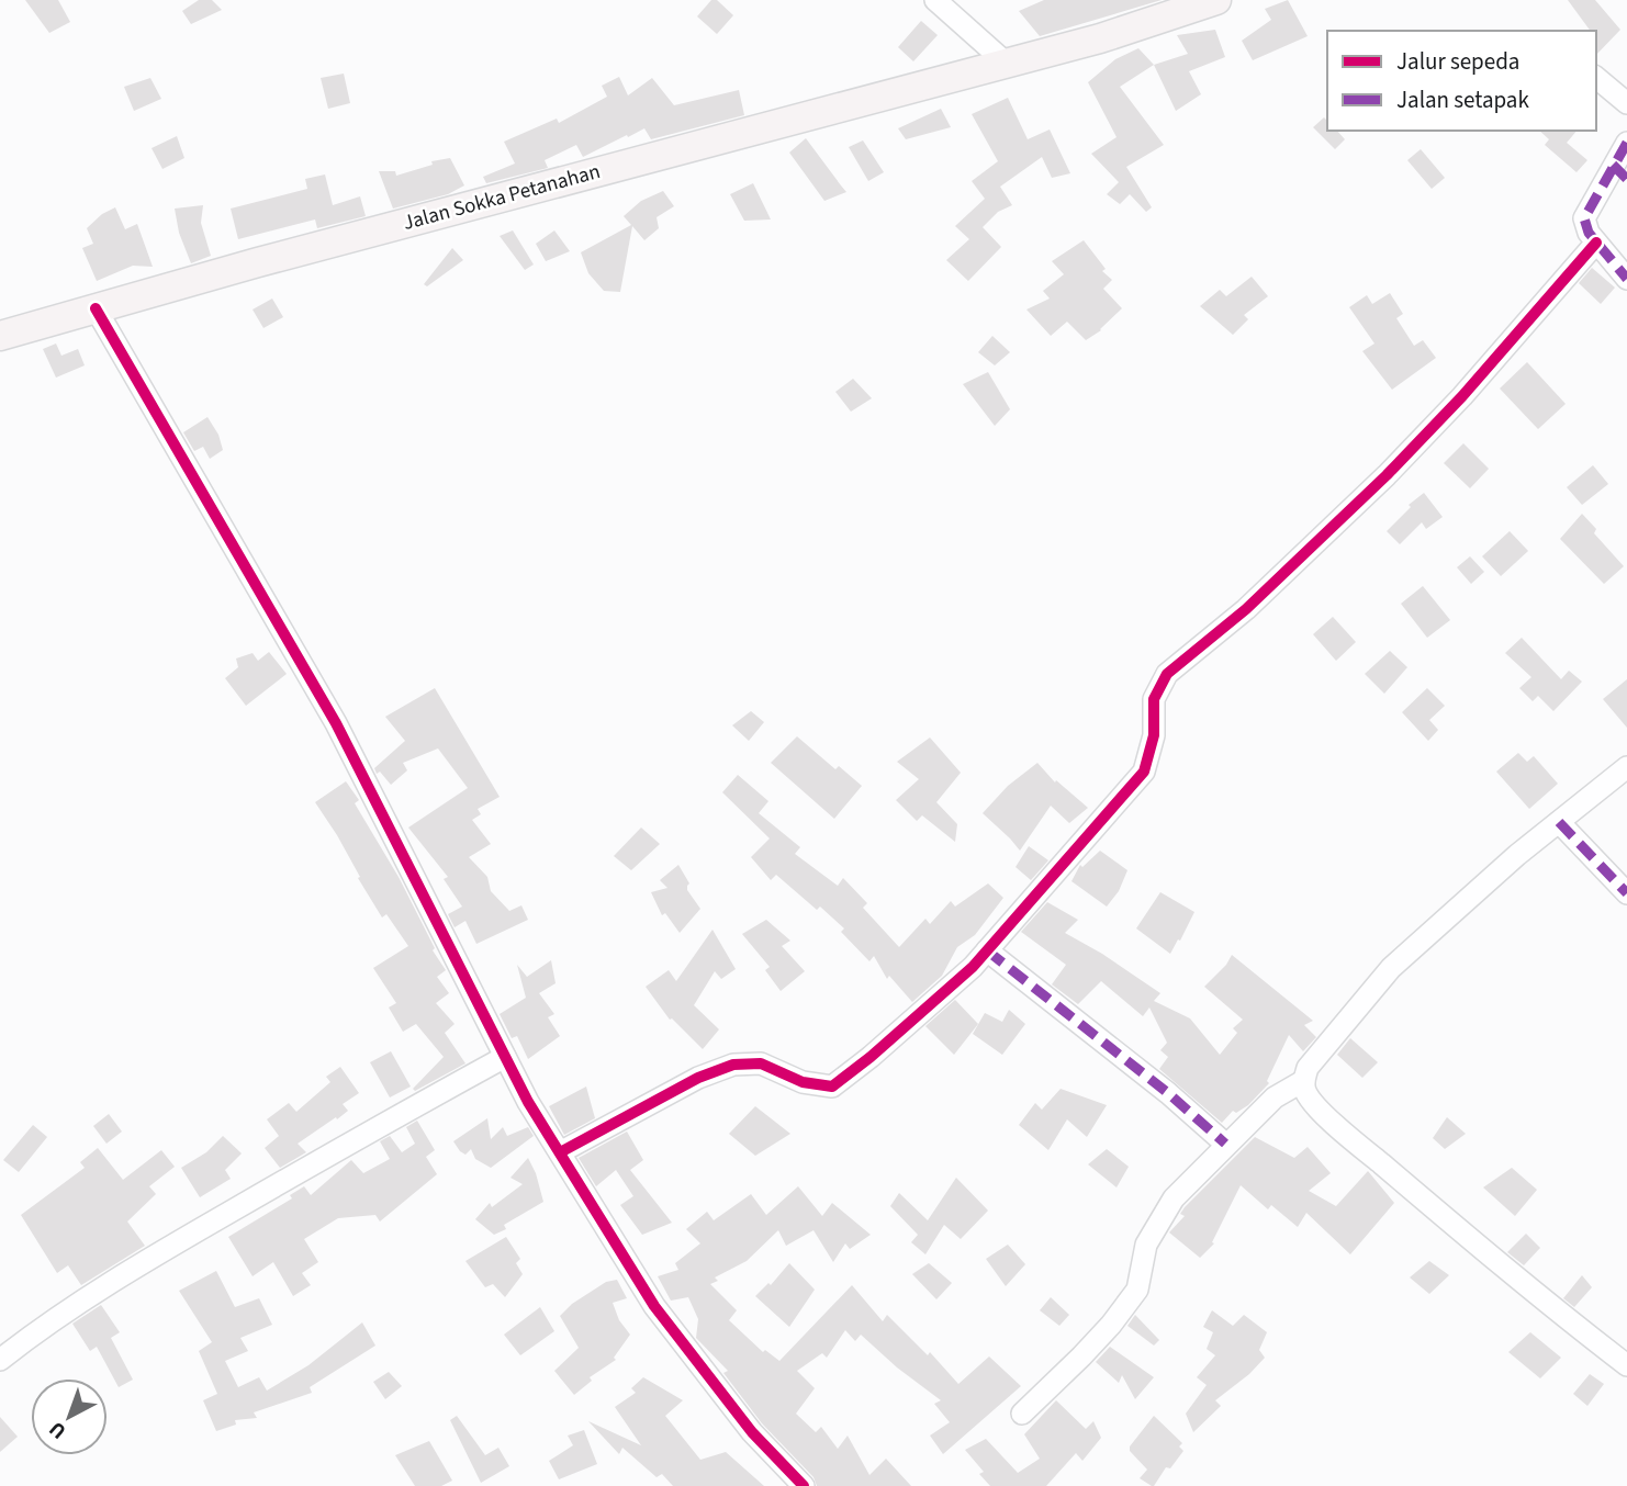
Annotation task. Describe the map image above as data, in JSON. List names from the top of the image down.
{
  "streets": {
    "main road": ["Jalan Sokka Petanahan"]
  },
  "legend": ["Jalur sepeda", "Jalan setapak"],
  "north": "bottom left"
}
